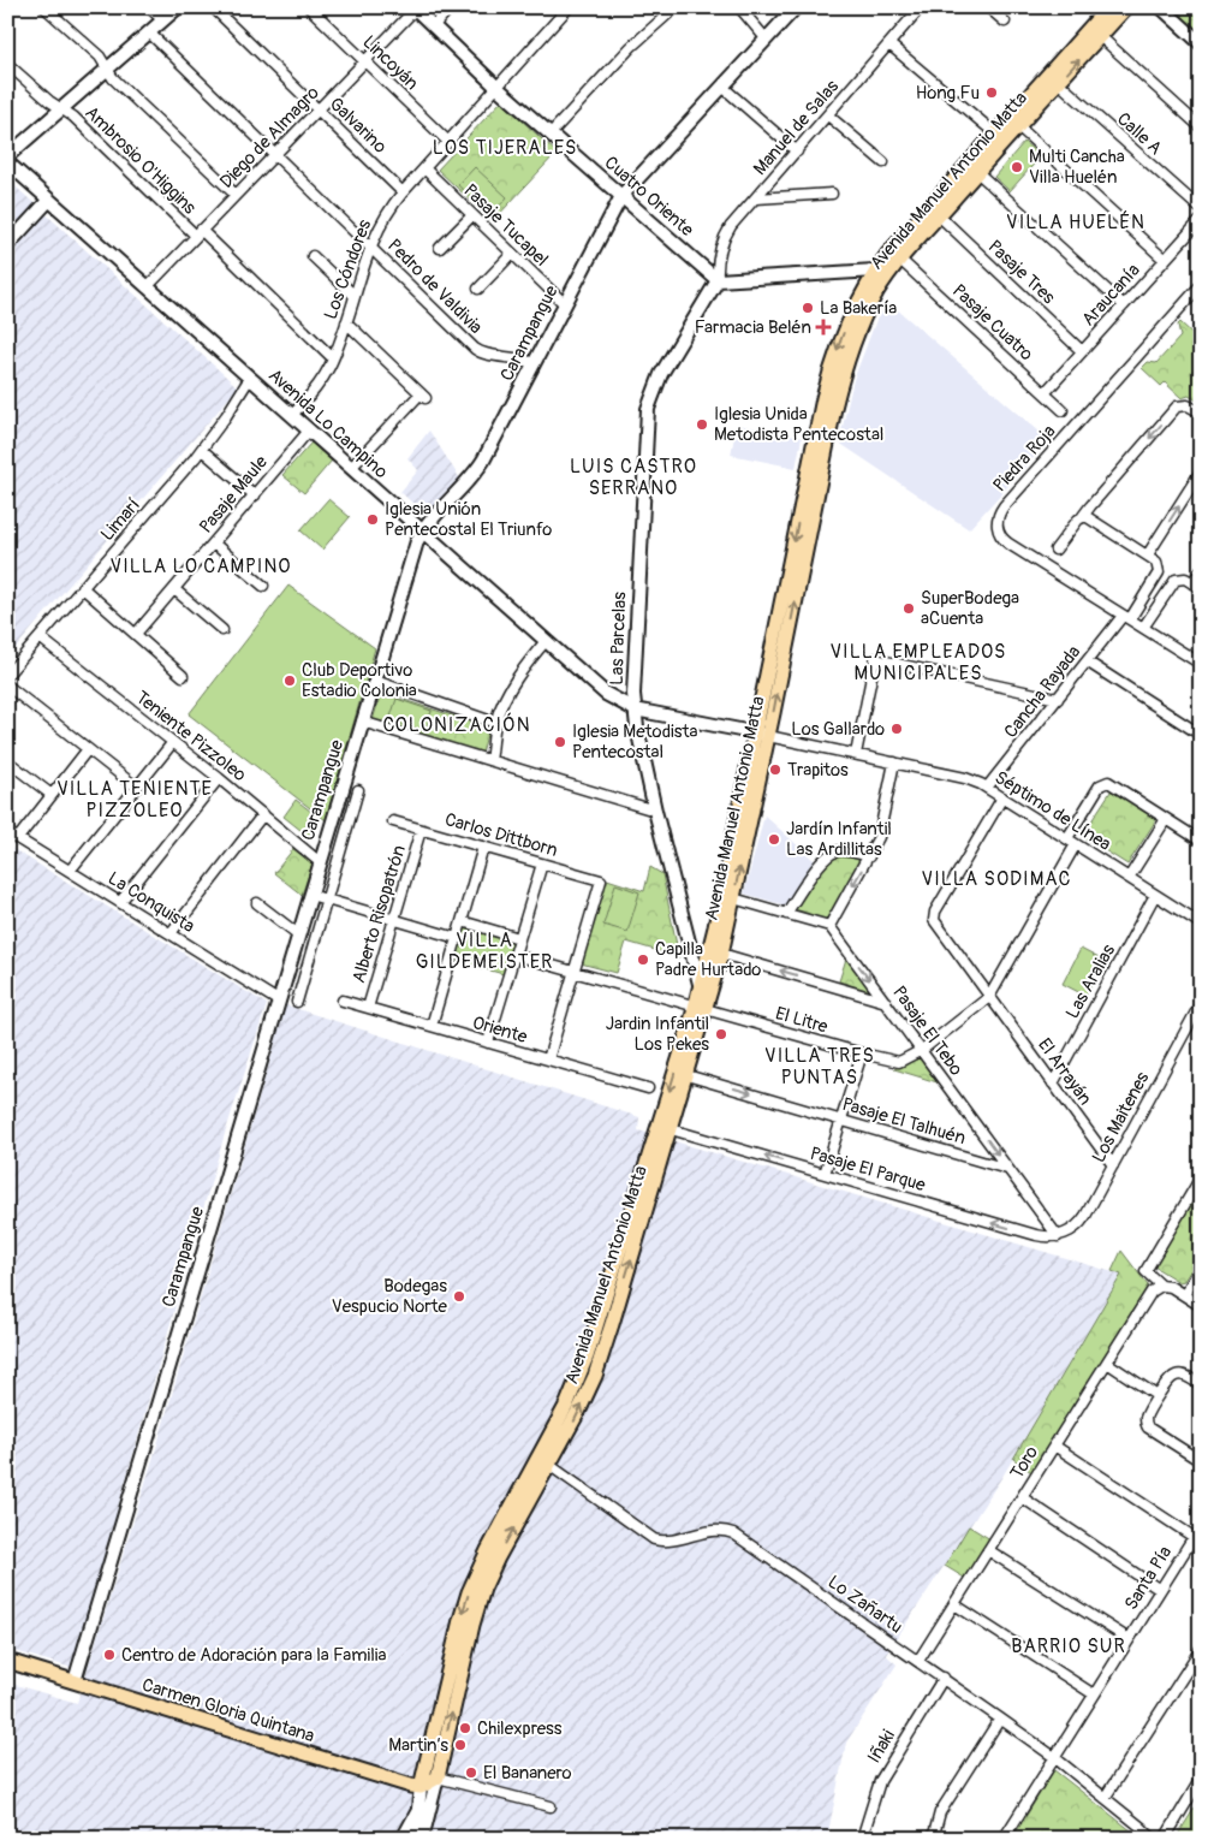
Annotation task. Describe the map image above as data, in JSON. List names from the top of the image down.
{
  "streets": {
    "main road": ["Avenida Manuel Antonio Matta", "Carmen Gloria Quintana"],
    "street": [
      "Lincoyán",
      "Galvarino",
      "Manuel de Salas",
      "Calle A",
      "Diego de Almagro",
      "Ambrosio O'Higgins",
      "Cuatro Oriente",
      "Pasaje Tucapel",
      "Los Cóndores",
      "Pasaje Tres",
      "Pedro de Valdivia",
      "Araucanía",
      "Pasaje Cuatro",
      "Carampangue",
      "Avenida Lo Campino",
      "Piedra Roja",
      "Pasaje Maule",
      "Limarí",
      "Las Parcelas",
      "Cancha Rayada",
      "Teniente Pizzoleo",
      "Séptimo de Línea",
      "Carlos Dittborn",
      "La Conquista",
      "Alberto Risopatrón",
      "Las Aralias",
      "El Litre",
      "Oriente",
      "Pasaje El Tebo",
      "El Arrayán",
      "Los Maitenes",
      "Pasaje El Talhuén",
      "Pasaje El Parque",
      "Toro",
      "Santa Pía",
      "Lo Zañartu",
      "Iñaki"
    ]
  },
  "crossings": [
    ["Lincoyán", "Diego de Almagro"],
    ["Lincoyán", "Los Cóndores"],
    ["Galvarino", "Diego de Almagro"],
    ["Galvarino", "Los Cóndores"],
    ["Manuel de Salas", "Cuatro Oriente"],
    ["Manuel de Salas", "Las Parcelas"],
    ["Calle A", "Avenida Manuel Antonio Matta"],
    ["Diego de Almagro", "Ambrosio O'Higgins"],
    ["Diego de Almagro", "Cuatro Oriente"],
    ["Diego de Almagro", "Pedro de Valdivia"],
    ["Diego de Almagro", "Avenida Lo Campino"],
    ["Ambrosio O'Higgins", "Los Cóndores"],
    ["Avenida Manuel Antonio Matta", "Pasaje Tres"],
    ["Avenida Manuel Antonio Matta", "Pasaje Cuatro"],
    ["Avenida Manuel Antonio Matta", "Avenida Lo Campino"],
    ["Avenida Manuel Antonio Matta", "Las Parcelas"],
    ["Avenida Manuel Antonio Matta", "Séptimo de Línea"],
    ["Avenida Manuel Antonio Matta", "El Litre"],
    ["Avenida Manuel Antonio Matta", "Pasaje El Talhuén"],
    ["Avenida Manuel Antonio Matta", "Pasaje El Parque"],
    ["Avenida Manuel Antonio Matta", "Lo Zañartu"],
    ["Avenida Manuel Antonio Matta", "Carmen Gloria Quintana"],
    ["Cuatro Oriente", "Los Cóndores"],
    ["Cuatro Oriente", "Carampangue"],
    ["Cuatro Oriente", "Las Parcelas"],
    ["Pasaje Tucapel", "Los Cóndores"],
    ["Pasaje Tucapel", "Carampangue"],
    ["Los Cóndores", "Pedro de Valdivia"],
    ["Los Cóndores", "Avenida Lo Campino"],
    ["Pasaje Tres", "Araucanía"],
    ["Pedro de Valdivia", "Carampangue"],
    ["Araucanía", "Pasaje Cuatro"],
    ["Carampangue", "Avenida Lo Campino"],
    ["Carampangue", "Teniente Pizzoleo"],
    ["Carampangue", "La Conquista"],
    ["Carampangue", "Carmen Gloria Quintana"],
    ["Avenida Lo Campino", "Pasaje Maule"],
    ["Avenida Lo Campino", "Limarí"],
    ["Avenida Lo Campino", "Las Parcelas"],
    ["Avenida Lo Campino", "Séptimo de Línea"],
    ["Piedra Roja", "Cancha Rayada"],
    ["Limarí", "Teniente Pizzoleo"],
    ["Cancha Rayada", "Séptimo de Línea"],
    ["Séptimo de Línea", "Las Aralias"],
    ["Carlos Dittborn", "Alberto Risopatrón"],
    ["Carlos Dittborn", "El Litre"],
    ["Alberto Risopatrón", "Oriente"],
    ["Las Aralias", "El Arrayán"],
    ["El Litre", "Pasaje El Tebo"],
    ["El Litre", "El Arrayán"],
    ["Pasaje El Tebo", "Los Maitenes"],
    ["Pasaje El Tebo", "Pasaje El Talhuén"],
    ["Pasaje El Tebo", "Pasaje El Parque"],
    ["El Arrayán", "Los Maitenes"],
    ["Los Maitenes", "Pasaje El Parque"],
    ["Toro", "Lo Zañartu"],
    ["Santa Pía", "Lo Zañartu"],
    ["Lo Zañartu", "Iñaki"]
  ],
  "one_way": ["Pasaje El Tebo", "Pasaje El Talhuén", "Pasaje El Parque"],
  "districts": [
    "LOS TIJERALES",
    "VILLA HUELÉN",
    "LUIS CASTRO SERRANO",
    "VILLA LO CAMPINO",
    "VILLA EMPLEADOS MUNICIPALES",
    "COLONIZACIÓN",
    "VILLA TENIENTE PIZZOLEO",
    "VILLA SODIMAC",
    "VILLA GILDEMEISTER",
    "VILLA TRES PUNTAS",
    "BARRIO SUR"
  ],
  "places": {
    "other": [
      "Hong Fu",
      "Multi Cancha Villa Huelén",
      "La Bakería",
      "Iglesia Unida Metodista Pentecostal",
      "Iglesia Unión Pentecostal El Triunfo",
      "SuperBodega aCuenta",
      "Club Deportivo Estadio Colonia",
      "Los Gallardo",
      "Iglesia Metodista Pentecostal",
      "Trapitos",
      "Jardín Infantil Las Ardillitas",
      "Capilla Padre Hurtado",
      "Jardin Infantil Los Pekes",
      "Bodegas Vespucio Norte",
      "Centro de Adoración para la Familia",
      "Chilexpress",
      "Martin’s",
      "El Bananero"
    ],
    "health": ["Farmacia Belén"]
  }
}
